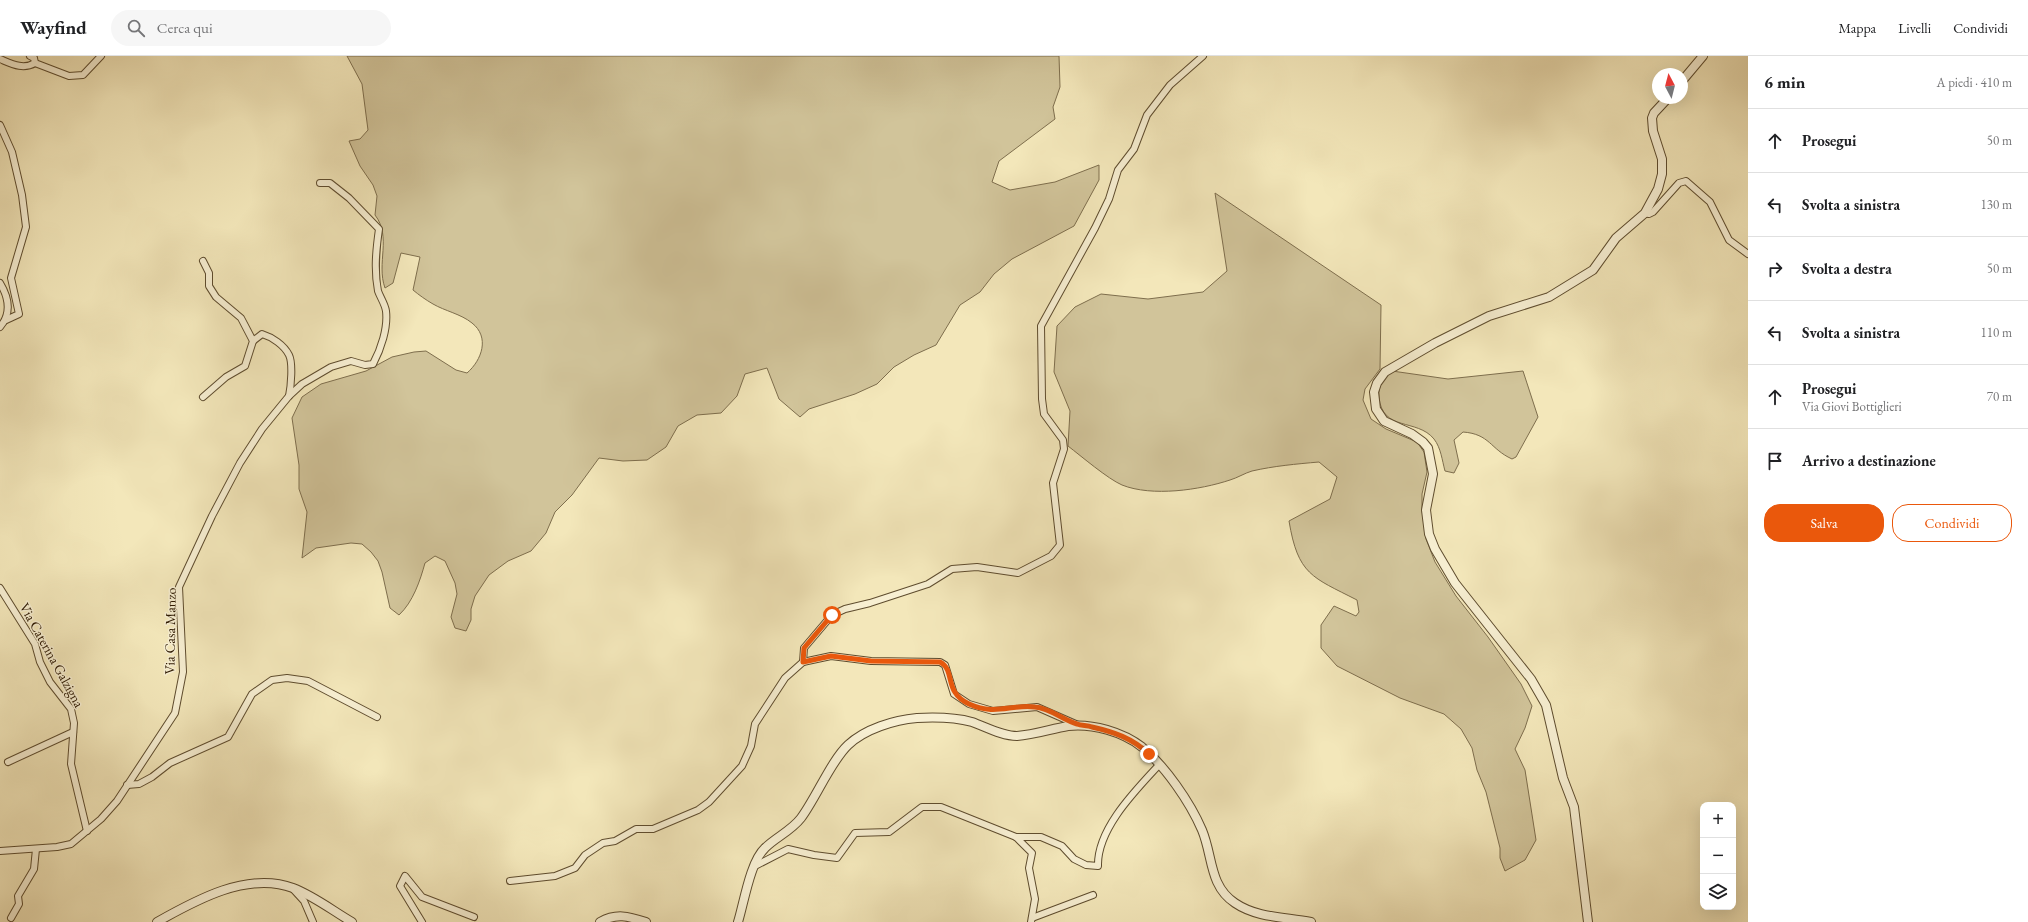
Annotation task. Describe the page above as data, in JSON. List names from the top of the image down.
{
  "streets": {
    "street": ["Via Casa Manzo", "Via Caterina Galzigna"]
  },
  "crossings": [
    ["Via Casa Manzo", "Via Caterina Galzigna"]
  ],
  "north": "top",
  "page": {
    "header": "Wayfind",
    "search": "Cerca qui",
    "nav": ["Mappa", "Livelli", "Condividi"],
    "heading": ["6 min", "A piedi · 410 m"],
    "list": [
      ["Prosegui", "50 m"],
      ["Svolta a sinistra", "130 m"],
      ["Svolta a destra", "50 m"],
      ["Svolta a sinistra", "110 m"],
      ["Prosegui", "Via Giovi Bottiglieri", "70 m"],
      "Arrivo a destinazione"
    ],
    "buttons": ["Salva", "Condividi"],
    "map_buttons": ["+", "−"]
  }
}
